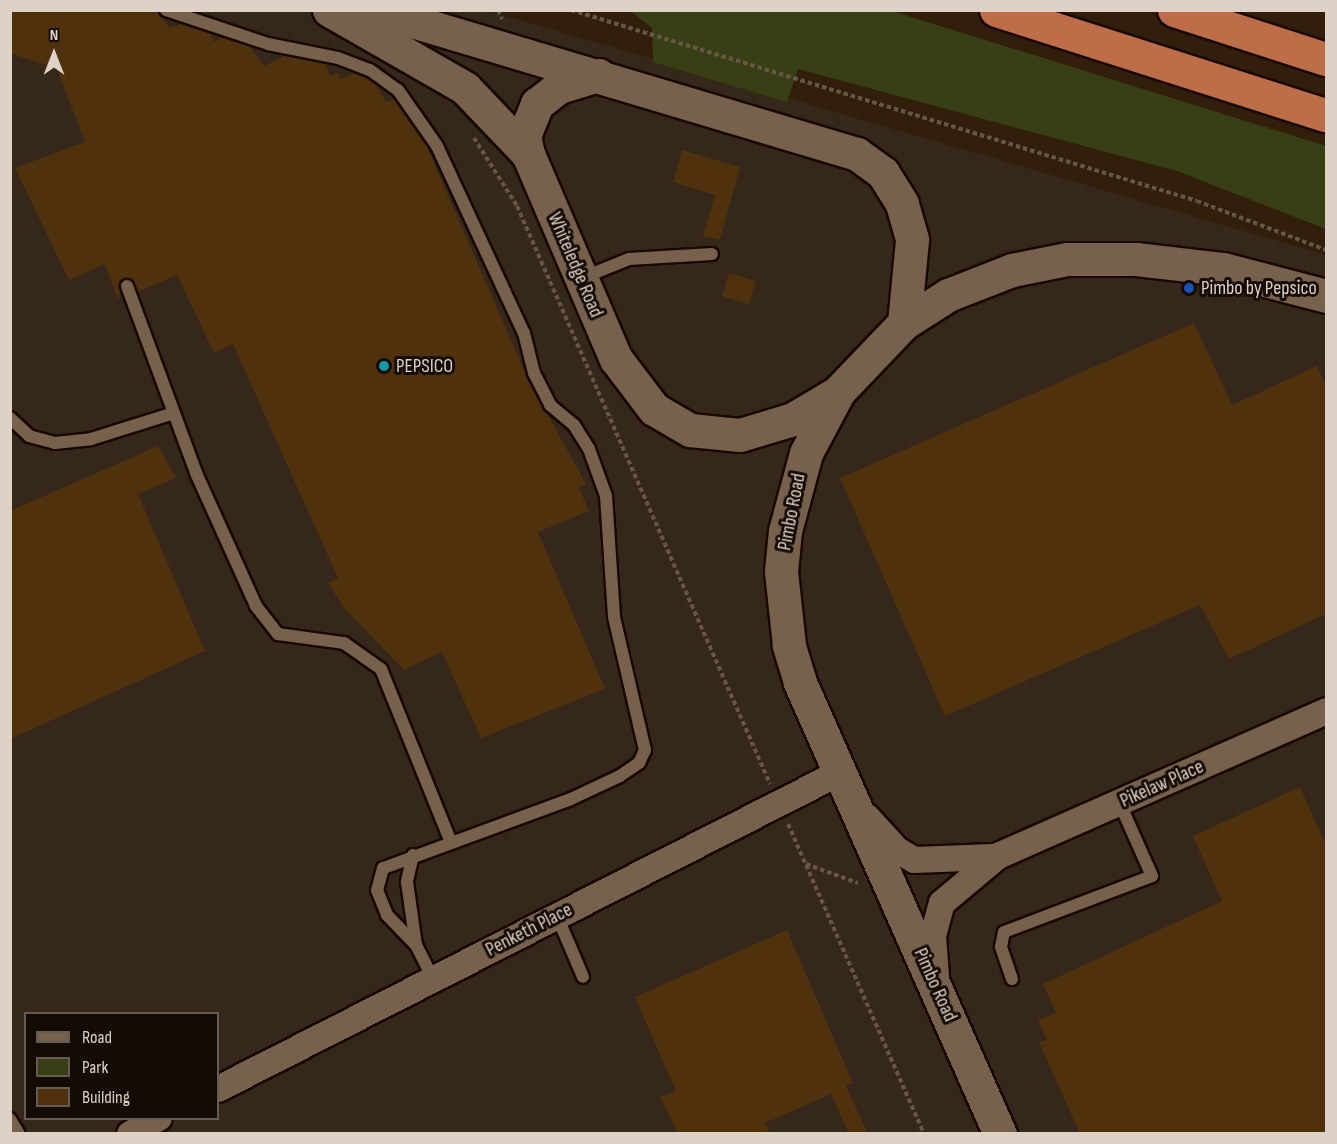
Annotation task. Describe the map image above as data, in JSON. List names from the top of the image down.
{
  "streets": {
    "street": [
      "Whiteledge Road",
      "Pimbo Road",
      "Pikelaw Place",
      "Penketh Place"
    ]
  },
  "crossings": [
    ["Whiteledge Road", "Pimbo Road"],
    ["Pimbo Road", "Pikelaw Place"],
    ["Pimbo Road", "Penketh Place"],
    ["Pikelaw Place", "Penketh Place"]
  ],
  "places": ["Pimbo by Pepsico", "PEPSICO"],
  "legend": ["Road", "Park", "Building"],
  "north": "top"
}
